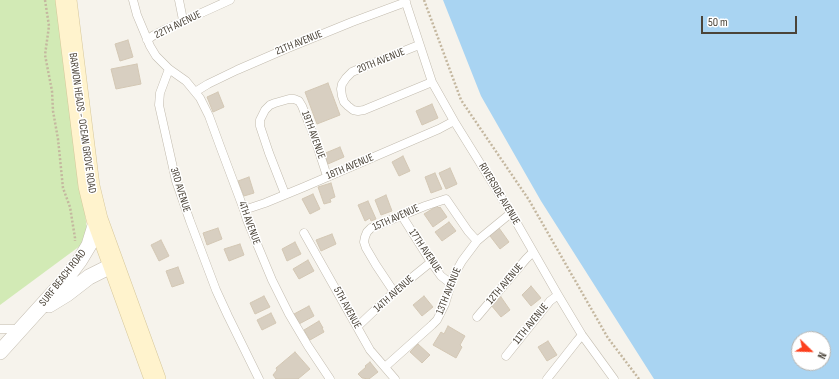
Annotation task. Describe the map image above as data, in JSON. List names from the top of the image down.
{
  "streets": {
    "main road": ["BARWON HEADS - OCEAN GROVE ROAD"],
    "street": ["SURF BEACH ROAD"],
    "lane": [
      "22TH AVENUE",
      "21TH AVENUE",
      "20TH AVENUE",
      "19TH AVENUE",
      "18TH AVENUE",
      "3RD AVENUE",
      "RIVERSIDE AVENUE",
      "15TH AVENUE",
      "4TH AVENUE",
      "17TH AVENUE",
      "12TH AVENUE",
      "13TH AVENUE",
      "14TH AVENUE",
      "5TH AVENUE",
      "11TH AVENUE"
    ]
  },
  "crossings": [
    ["21TH AVENUE", "RIVERSIDE AVENUE"],
    ["21TH AVENUE", "4TH AVENUE"],
    ["20TH AVENUE", "RIVERSIDE AVENUE"],
    ["BARWON HEADS - OCEAN GROVE ROAD", "SURF BEACH ROAD"],
    ["19TH AVENUE", "18TH AVENUE"],
    ["18TH AVENUE", "RIVERSIDE AVENUE"],
    ["18TH AVENUE", "4TH AVENUE"],
    ["3RD AVENUE", "4TH AVENUE"],
    ["RIVERSIDE AVENUE", "12TH AVENUE"],
    ["RIVERSIDE AVENUE", "13TH AVENUE"],
    ["RIVERSIDE AVENUE", "11TH AVENUE"],
    ["15TH AVENUE", "17TH AVENUE"],
    ["15TH AVENUE", "13TH AVENUE"],
    ["15TH AVENUE", "14TH AVENUE"],
    ["17TH AVENUE", "13TH AVENUE"],
    ["17TH AVENUE", "14TH AVENUE"],
    ["13TH AVENUE", "5TH AVENUE"],
    ["14TH AVENUE", "5TH AVENUE"]
  ],
  "scale_bar": "50 m",
  "north": "bottom right"
}
